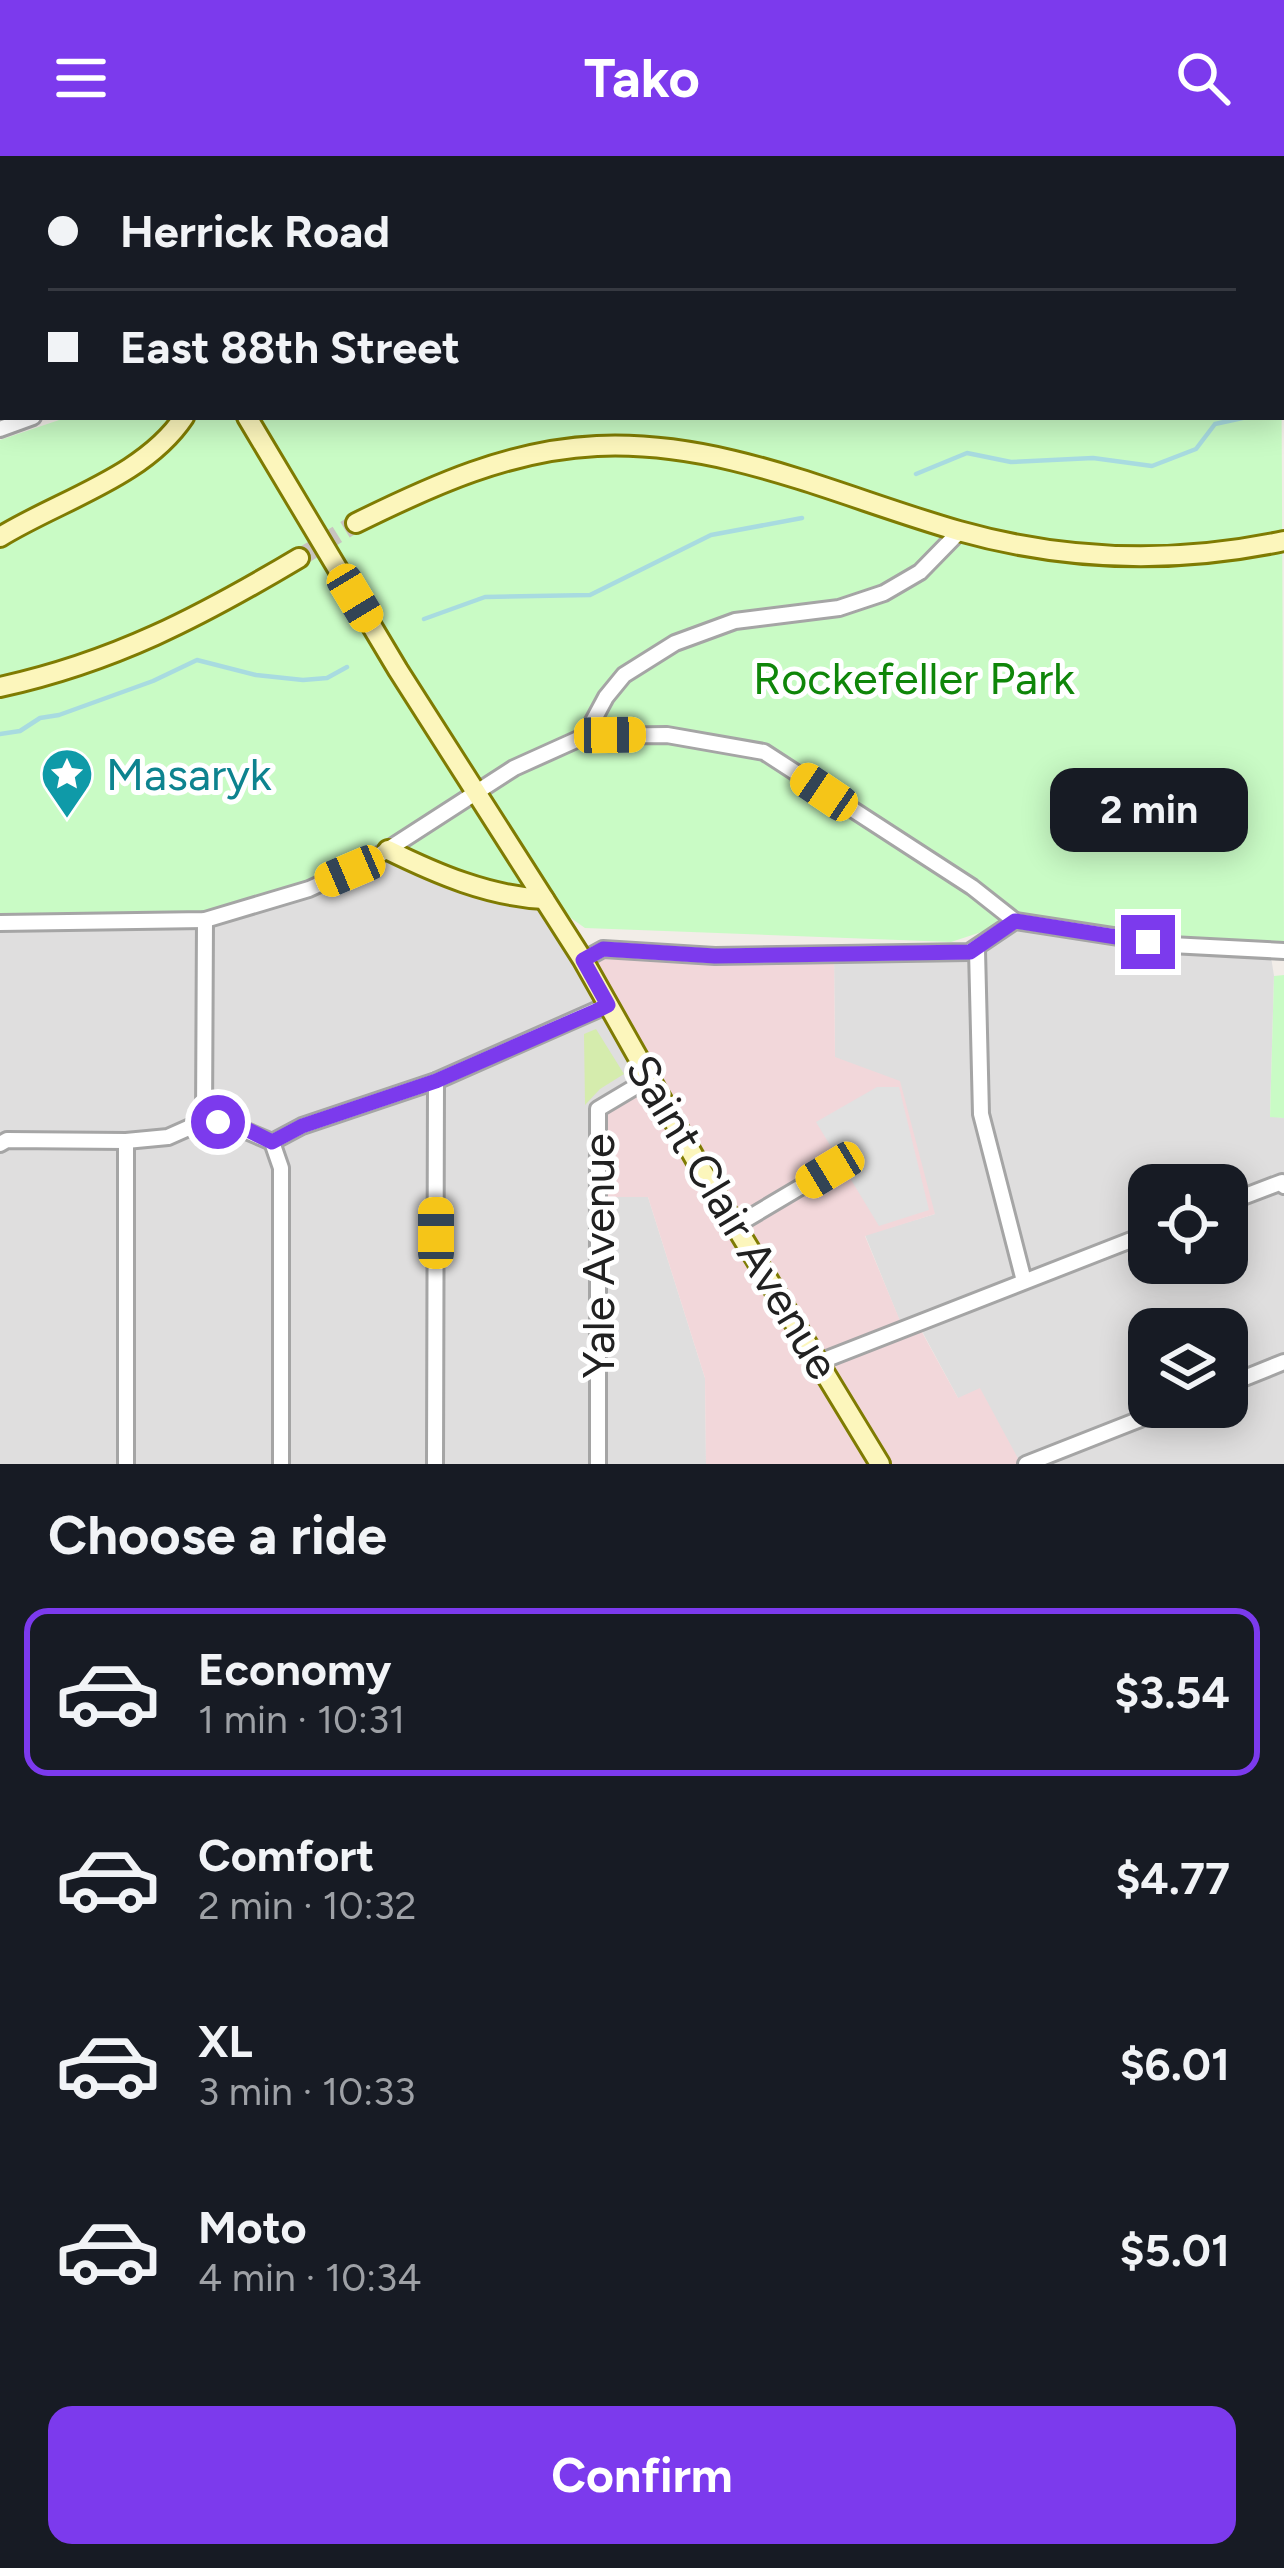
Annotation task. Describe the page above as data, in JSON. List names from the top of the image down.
{
  "streets": {
    "main road": ["Saint Clair Avenue"],
    "street": ["Yale Avenue"]
  },
  "crossings": [
    ["Saint Clair Avenue", "Yale Avenue"]
  ],
  "parks": ["Rockefeller Park"],
  "places": {
    "place": ["Masaryk"]
  },
  "page": {
    "header": "Tako",
    "banner": ["Herrick Road", "East 88th Street"],
    "bubble": "2 min",
    "heading": "Choose a ride",
    "list": [
      {
        "name": "Economy",
        "note": "1 min · 10:31",
        "value": "$3.54"
      },
      {
        "name": "Comfort",
        "note": "2 min · 10:32",
        "value": "$4.77"
      },
      {
        "name": "XL",
        "note": "3 min · 10:33",
        "value": "$6.01"
      },
      {
        "name": "Moto",
        "note": "4 min · 10:34",
        "value": "$5.01"
      }
    ],
    "buttons": "Confirm"
  }
}
